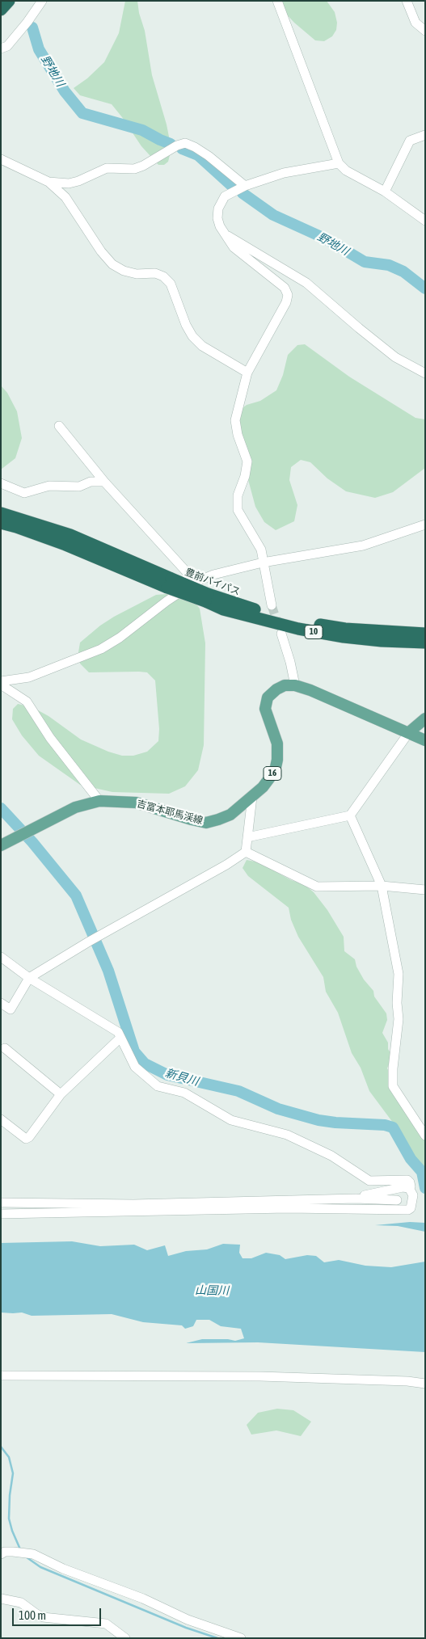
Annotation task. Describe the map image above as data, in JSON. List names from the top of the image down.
{
  "streets": {
    "highway": ["豊前バイパス", "10"],
    "main road": ["16", "吉富本耶馬渓線"]
  },
  "water": ["野地川", "新貝川", "山国川"],
  "scale_bar": "100 m"
}
